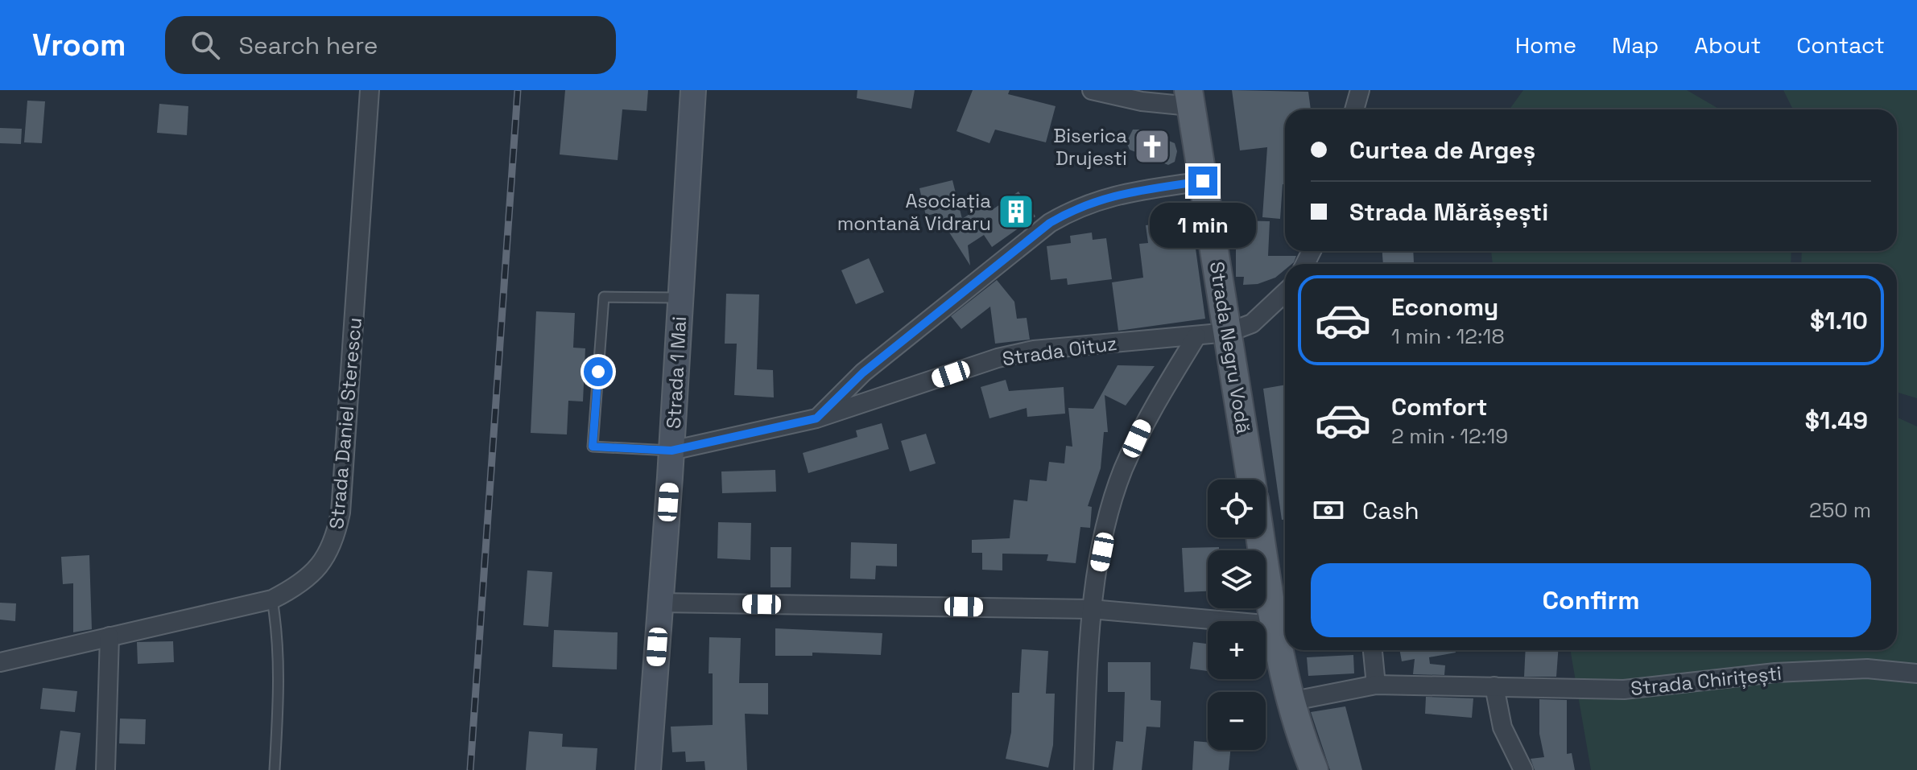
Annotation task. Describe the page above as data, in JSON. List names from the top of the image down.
{
  "streets": {
    "main road": ["Strada Negru Vodă", "Strada 1 Mai"],
    "street": ["Strada Oituz", "Strada Daniel Sterescu", "Strada Chirițești"]
  },
  "crossings": [
    ["Strada Negru Vodă", "Strada Oituz"],
    ["Strada Oituz", "Strada 1 Mai"]
  ],
  "places": {
    "church": ["Biserica Drujesti"],
    "building": ["Asociația montană Vidraru"]
  },
  "page": {
    "header": "Vroom",
    "search": "Search here",
    "nav": [
      "Home",
      "Map",
      "About",
      "Contact"
    ],
    "banner": ["Curtea de Argeș", "Strada Mărășești"],
    "bubble": "1 min",
    "list": [
      {
        "name": "Economy",
        "note": "1 min · 12:18",
        "value": "$1.10"
      },
      {
        "name": "Comfort",
        "note": "2 min · 12:19",
        "value": "$1.49"
      }
    ],
    "pay": ["Cash", "250 m"],
    "map_buttons": ["+", "−"],
    "buttons": "Confirm"
  }
}
